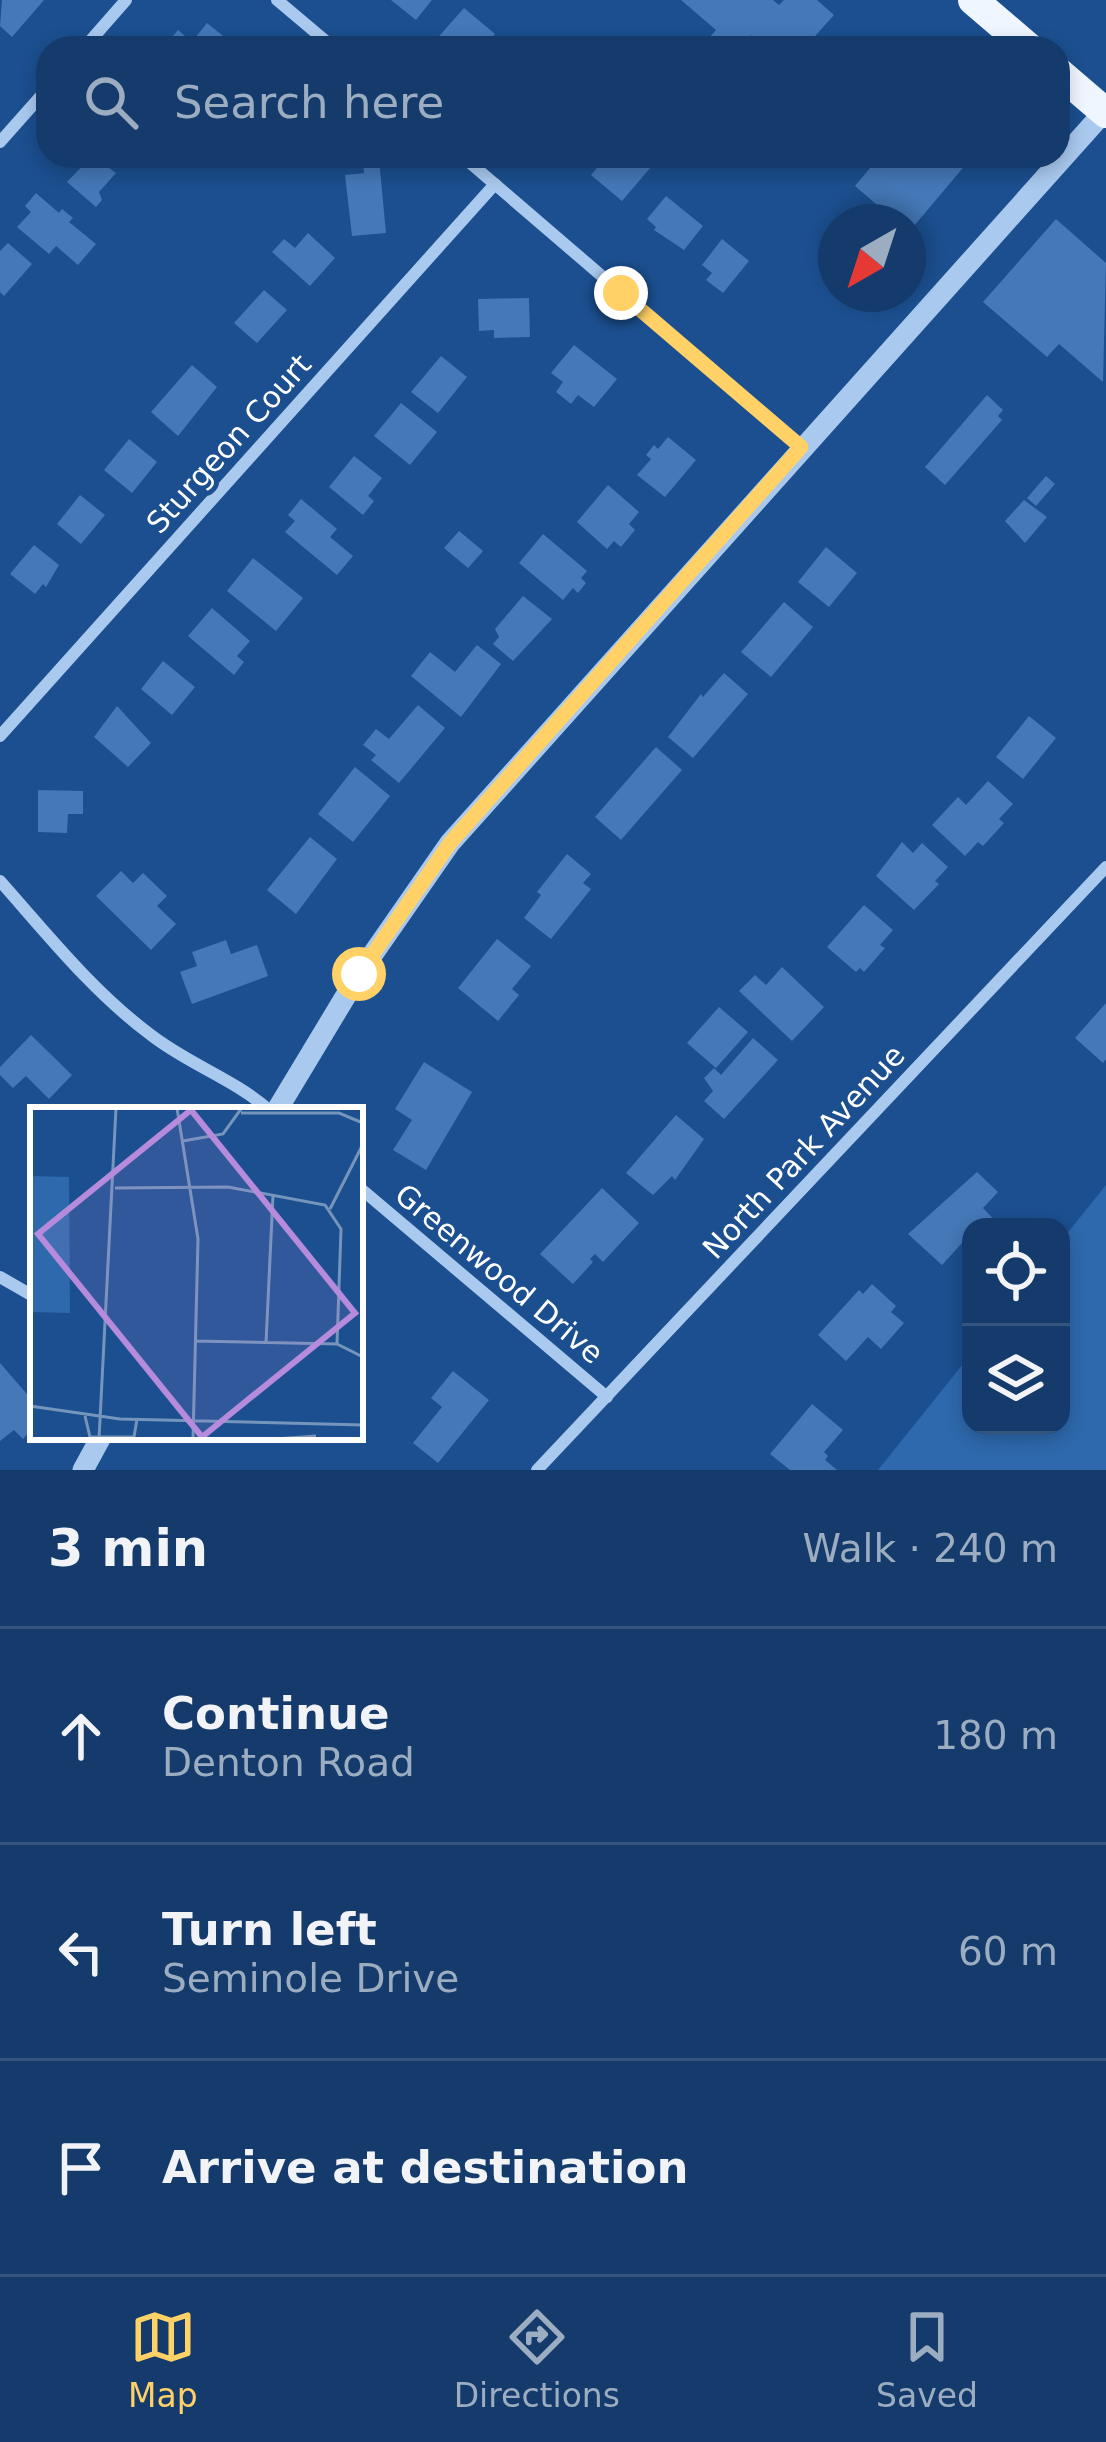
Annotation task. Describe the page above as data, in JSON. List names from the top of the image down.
{
  "streets": {
    "street": ["Sturgeon Court", "North Park Avenue", "Greenwood Drive"]
  },
  "crossings": [
    ["North Park Avenue", "Greenwood Drive"]
  ],
  "north": "bottom left",
  "page": {
    "search": "Search here",
    "heading": ["3 min", "Walk · 240 m"],
    "list": [
      ["Continue", "Denton Road", "180 m"],
      ["Turn left", "Seminole Drive", "60 m"],
      "Arrive at destination"
    ],
    "nav": ["Map", "Directions", "Saved"]
  }
}
